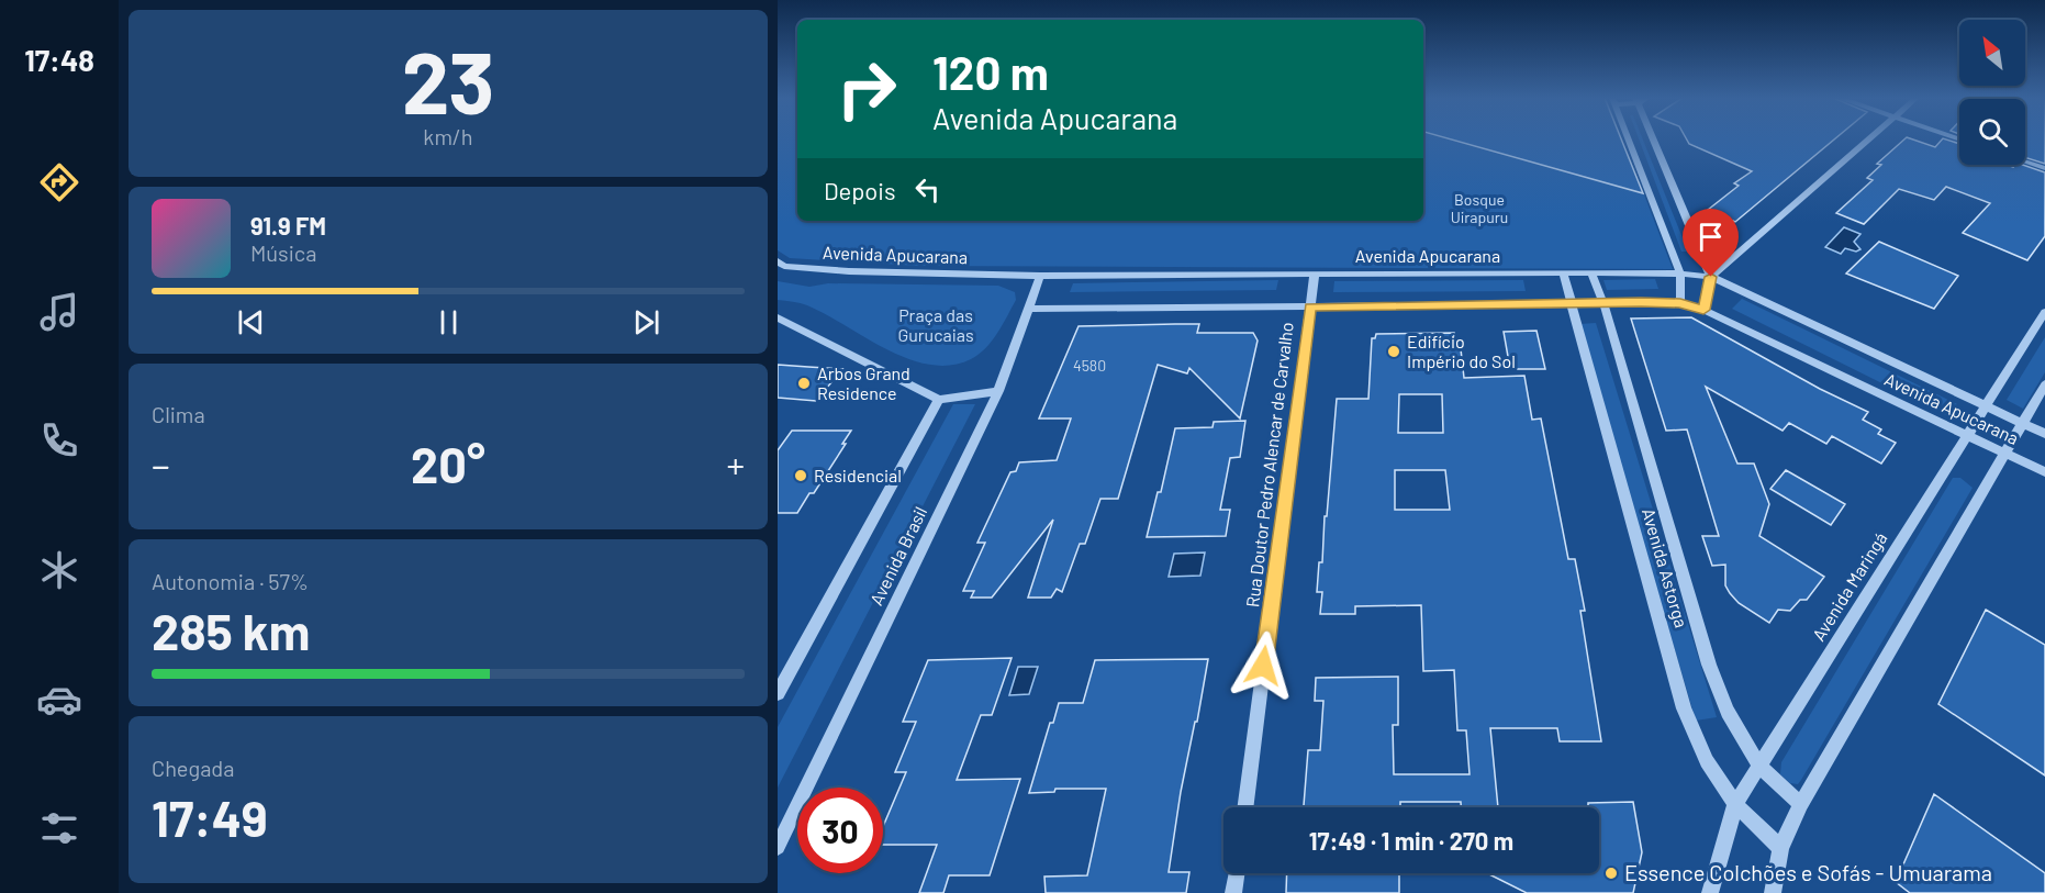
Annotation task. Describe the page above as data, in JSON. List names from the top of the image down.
{
  "streets": {
    "street": [
      "Avenida Apucarana",
      "Rua Doutor Pedro Alencar de Carvalho",
      "Avenida Brasil",
      "Avenida Astorga",
      "Avenida Maringá"
    ]
  },
  "crossings": [
    ["Avenida Apucarana", "Rua Doutor Pedro Alencar de Carvalho"],
    ["Avenida Apucarana", "Avenida Brasil"],
    ["Avenida Apucarana", "Avenida Astorga"],
    ["Avenida Apucarana", "Avenida Maringá"],
    ["Avenida Astorga", "Avenida Maringá"]
  ],
  "parks": ["Bosque Uirapuru", "Praça das Gurucaias"],
  "places": [
    "Edifício Império do Sol",
    "Arbos Grand Residence",
    "Residencial",
    "Essence Colchões e Sofás - Umuarama"
  ],
  "house_numbers": ["4580"],
  "north": "top left",
  "page": {
    "tabs": "17:48",
    "tile": [
      ["23", "km/h"],
      "Clima",
      ["Autonomia · 57%", "285 km"],
      ["Chegada", "17:49"]
    ],
    "turn": ["120 m", "Avenida Apucarana"],
    "then": "Depois",
    "song": ["91.9 FM", "Música"],
    "heat": ["−", "20°", "+"],
    "limit": "30",
    "trip": "17:49 · 1 min · 270 m"
  }
}
